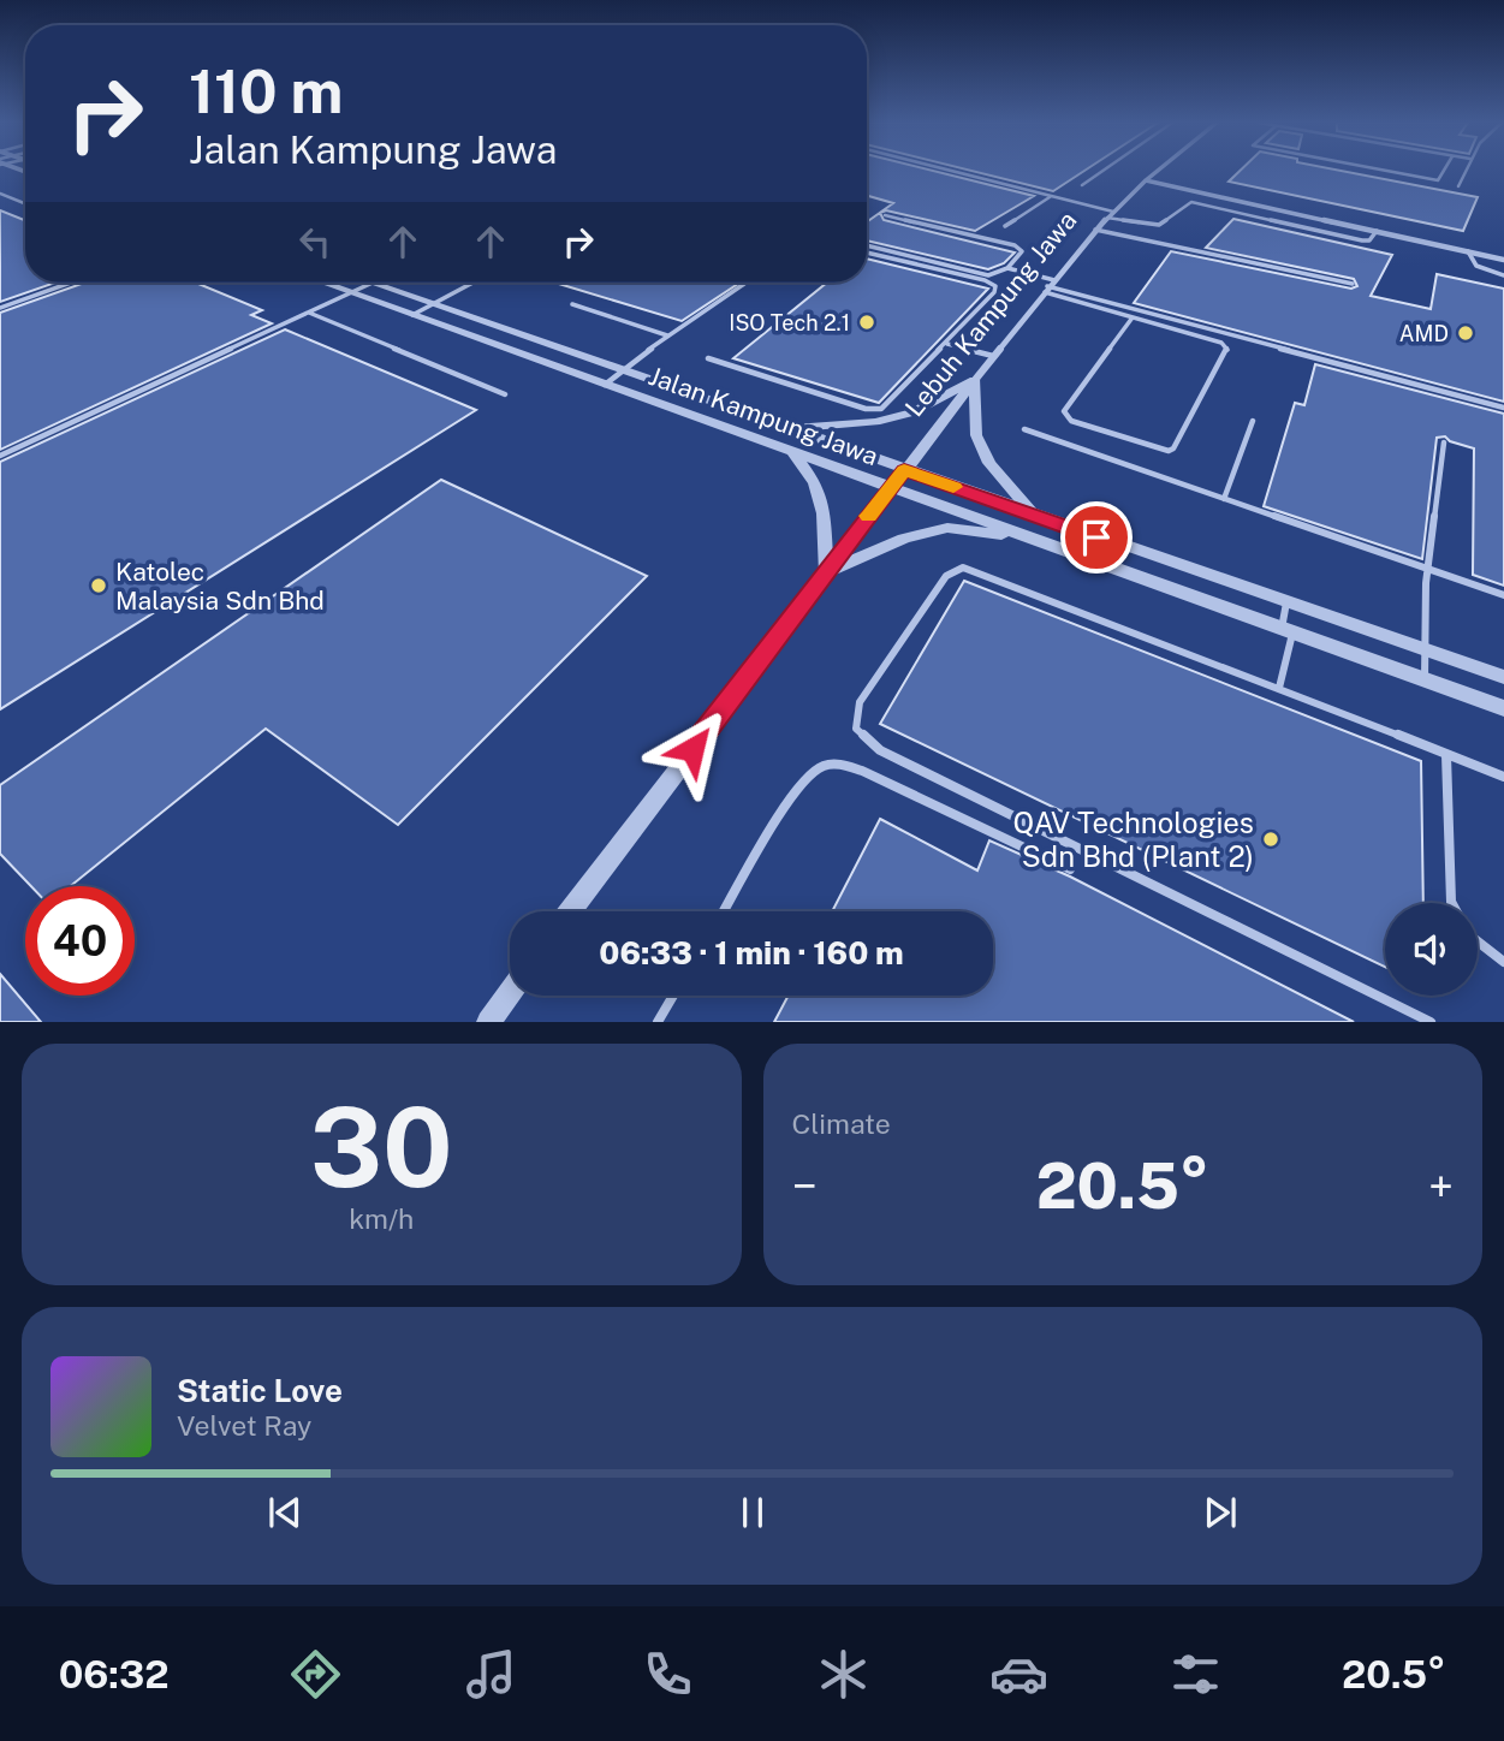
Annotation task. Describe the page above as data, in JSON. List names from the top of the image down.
{
  "streets": {
    "street": ["Lebuh Kampung Jawa", "Jalan Kampung Jawa"]
  },
  "crossings": [
    ["Lebuh Kampung Jawa", "Jalan Kampung Jawa"]
  ],
  "places": [
    "ISO Tech 2.1",
    "AMD",
    "Katolec Malaysia Sdn Bhd",
    "QAV Technologies Sdn Bhd (Plant 2)"
  ],
  "page": {
    "turn": ["110 m", "Jalan Kampung Jawa"],
    "limit": "40",
    "trip": "06:33 · 1 min · 160 m",
    "tile": [
      ["30", "km/h"],
      "Climate"
    ],
    "heat": ["−", "20.5°", "+"],
    "song": ["Static Love", "Velvet Ray"],
    "tabs": ["06:32", "20.5°"]
  }
}
